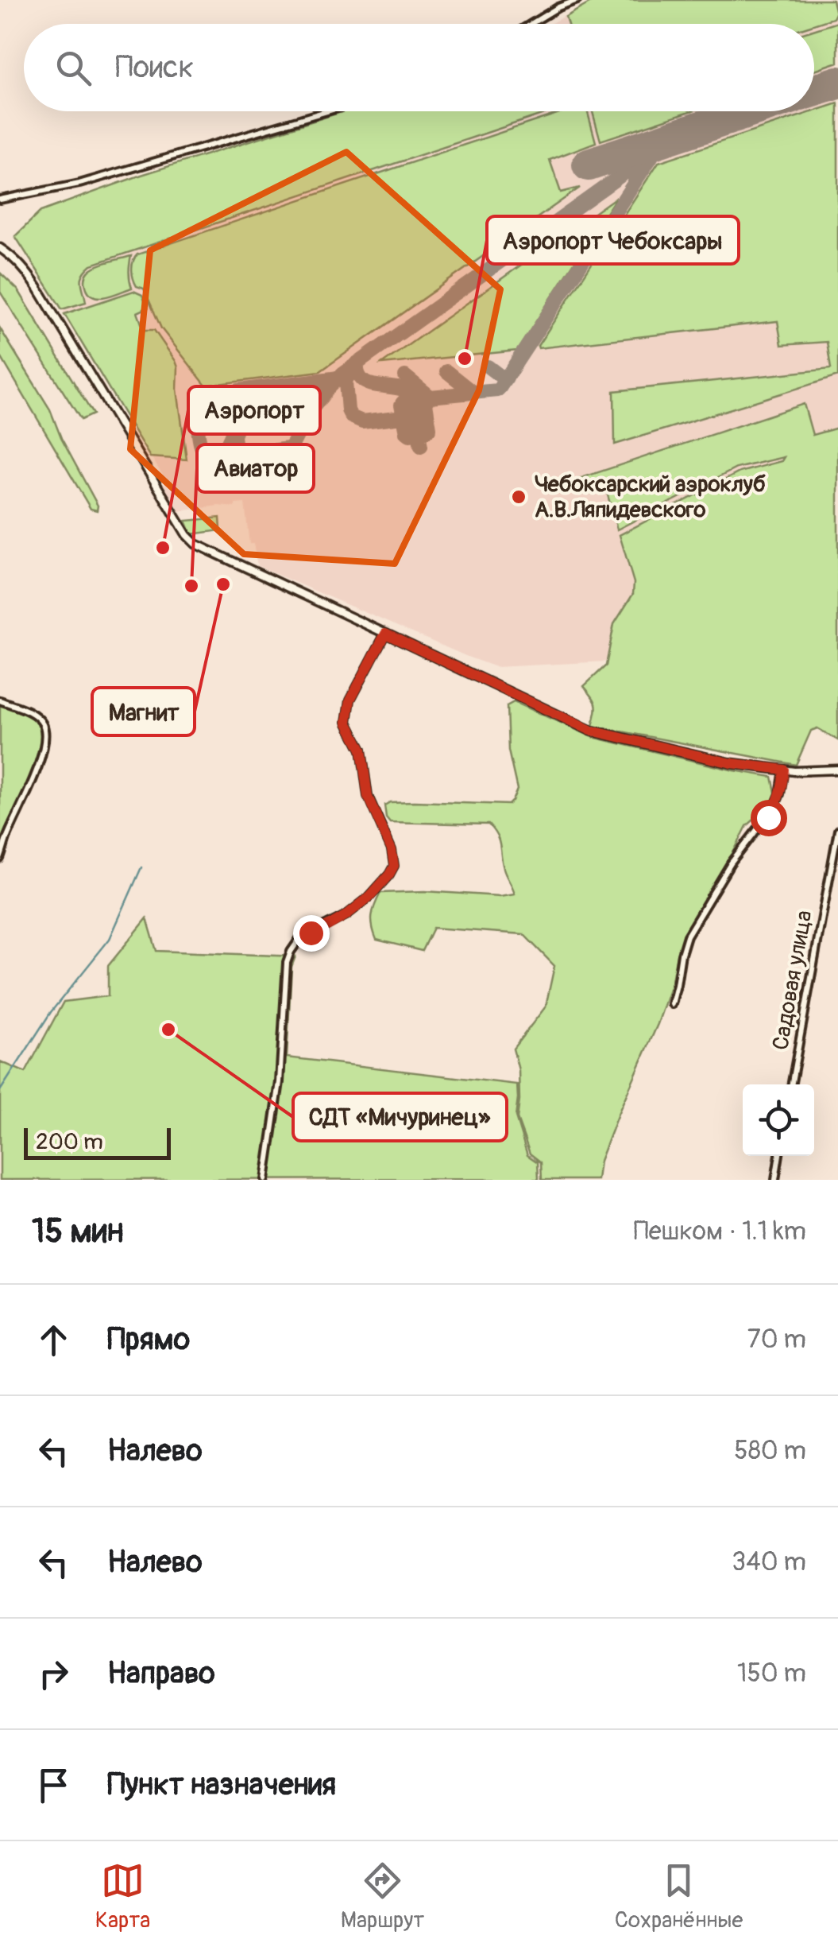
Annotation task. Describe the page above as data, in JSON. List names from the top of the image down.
{
  "streets": {
    "street": ["Садовая улица"]
  },
  "places": [
    "Аэропорт Чебоксары",
    "Чебоксарский аэроклуб А.В.Ляпидевского",
    "Аэропорт",
    "Магнит",
    "Авиатор",
    "СДТ «Мичуринец»"
  ],
  "scale_bar": "200 m",
  "page": {
    "search": "Поиск",
    "scale": "200 m",
    "heading": ["15 мин", "Пешком · 1.1 km"],
    "list": [
      ["Прямо", "70 m"],
      ["Налево", "580 m"],
      ["Налево", "340 m"],
      ["Направо", "150 m"],
      "Пункт назначения"
    ],
    "nav": ["Карта", "Маршрут", "Сохранённые"]
  }
}
